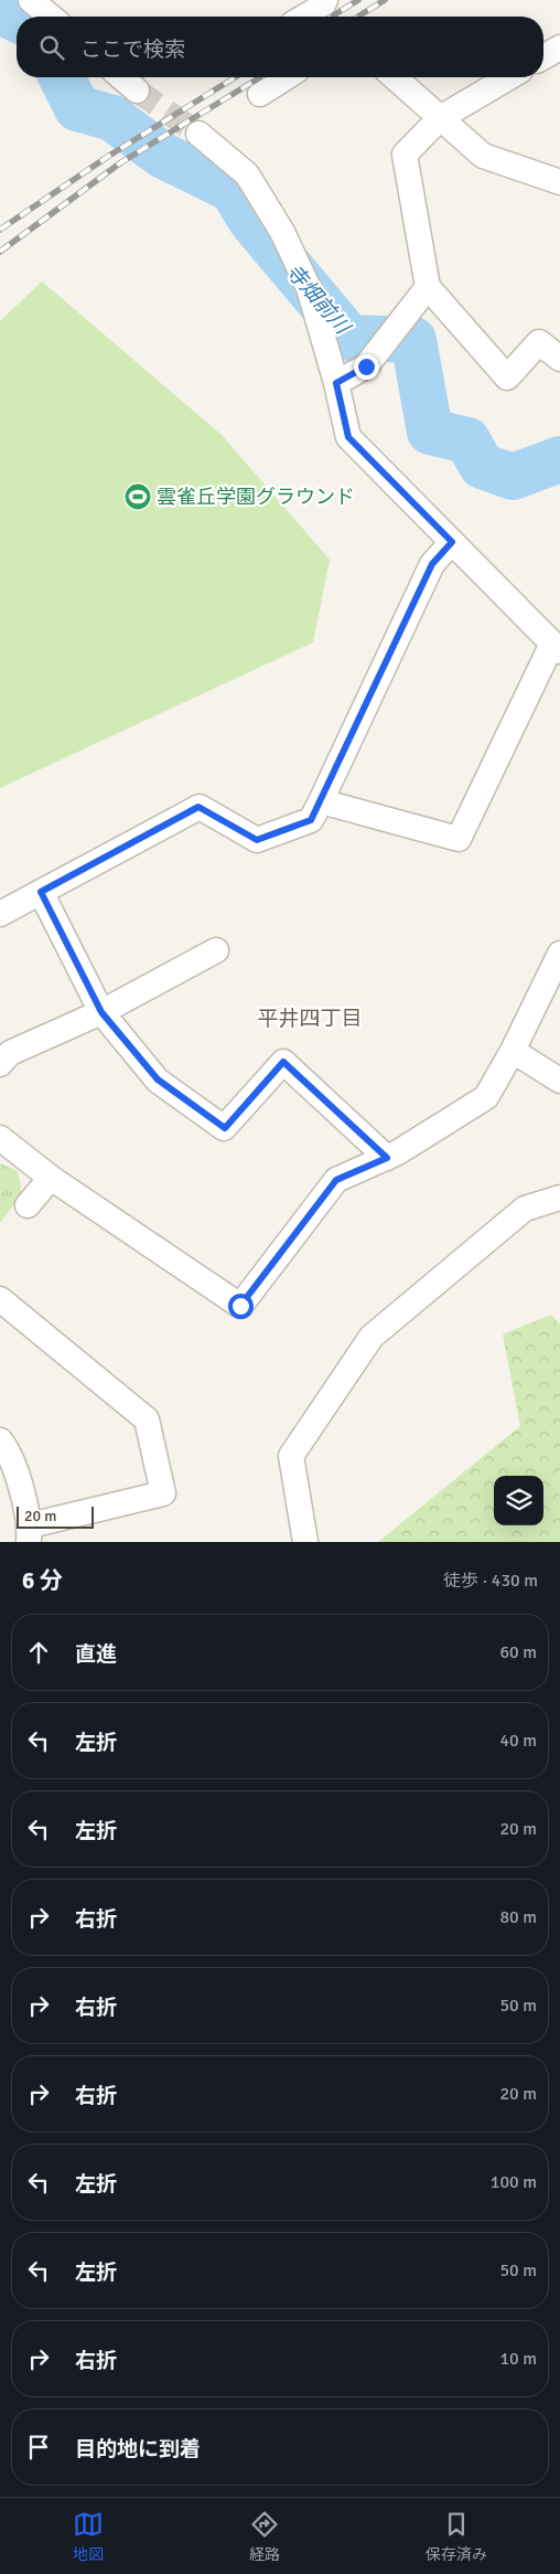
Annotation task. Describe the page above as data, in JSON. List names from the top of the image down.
{
  "districts": ["平井四丁目"],
  "water": ["寺畑前川"],
  "places": {
    "sports": ["雲雀丘学園グラウンド"]
  },
  "scale_bar": "20 m",
  "page": {
    "search": "ここで検索",
    "scale": "20 m",
    "heading": ["6 分", "徒歩 · 430 m"],
    "list": [
      ["直進", "60 m"],
      ["左折", "40 m"],
      ["左折", "20 m"],
      ["右折", "80 m"],
      ["右折", "50 m"],
      ["右折", "20 m"],
      ["左折", "100 m"],
      ["左折", "50 m"],
      ["右折", "10 m"],
      "目的地に到着"
    ],
    "nav": ["地図", "経路", "保存済み"]
  }
}
